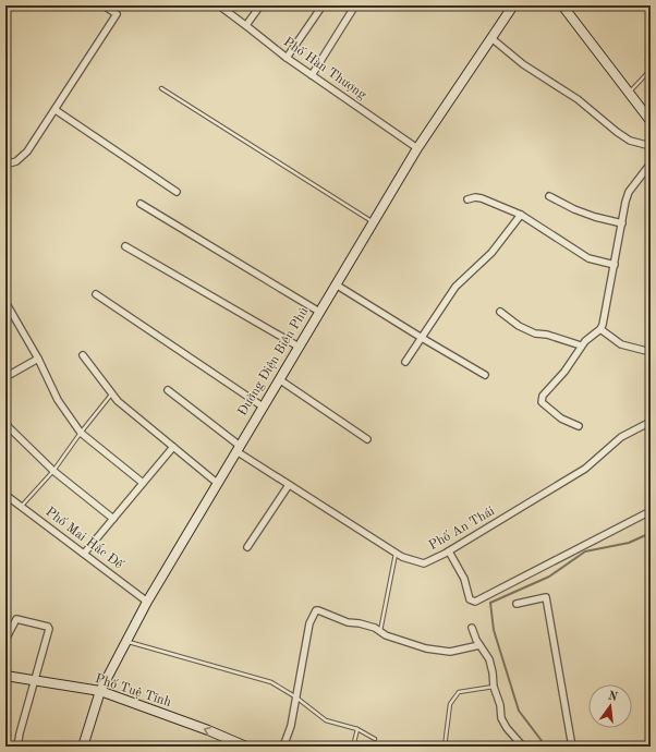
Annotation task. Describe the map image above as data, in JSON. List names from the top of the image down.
{
  "streets": {
    "main road": ["Đường Điện Biên Phủ", "Phố Tuệ Tĩnh"],
    "street": ["Phố Hàn Thượng", "Phố An Thái", "Phố Mai Hắc Đế"]
  },
  "crossings": [
    ["Phố Hàn Thượng", "Đường Điện Biên Phủ"],
    ["Đường Điện Biên Phủ", "Phố An Thái"],
    ["Đường Điện Biên Phủ", "Phố Mai Hắc Đế"],
    ["Đường Điện Biên Phủ", "Phố Tuệ Tĩnh"]
  ],
  "one_way": ["Phố Tuệ Tĩnh"],
  "north": "top"
}
